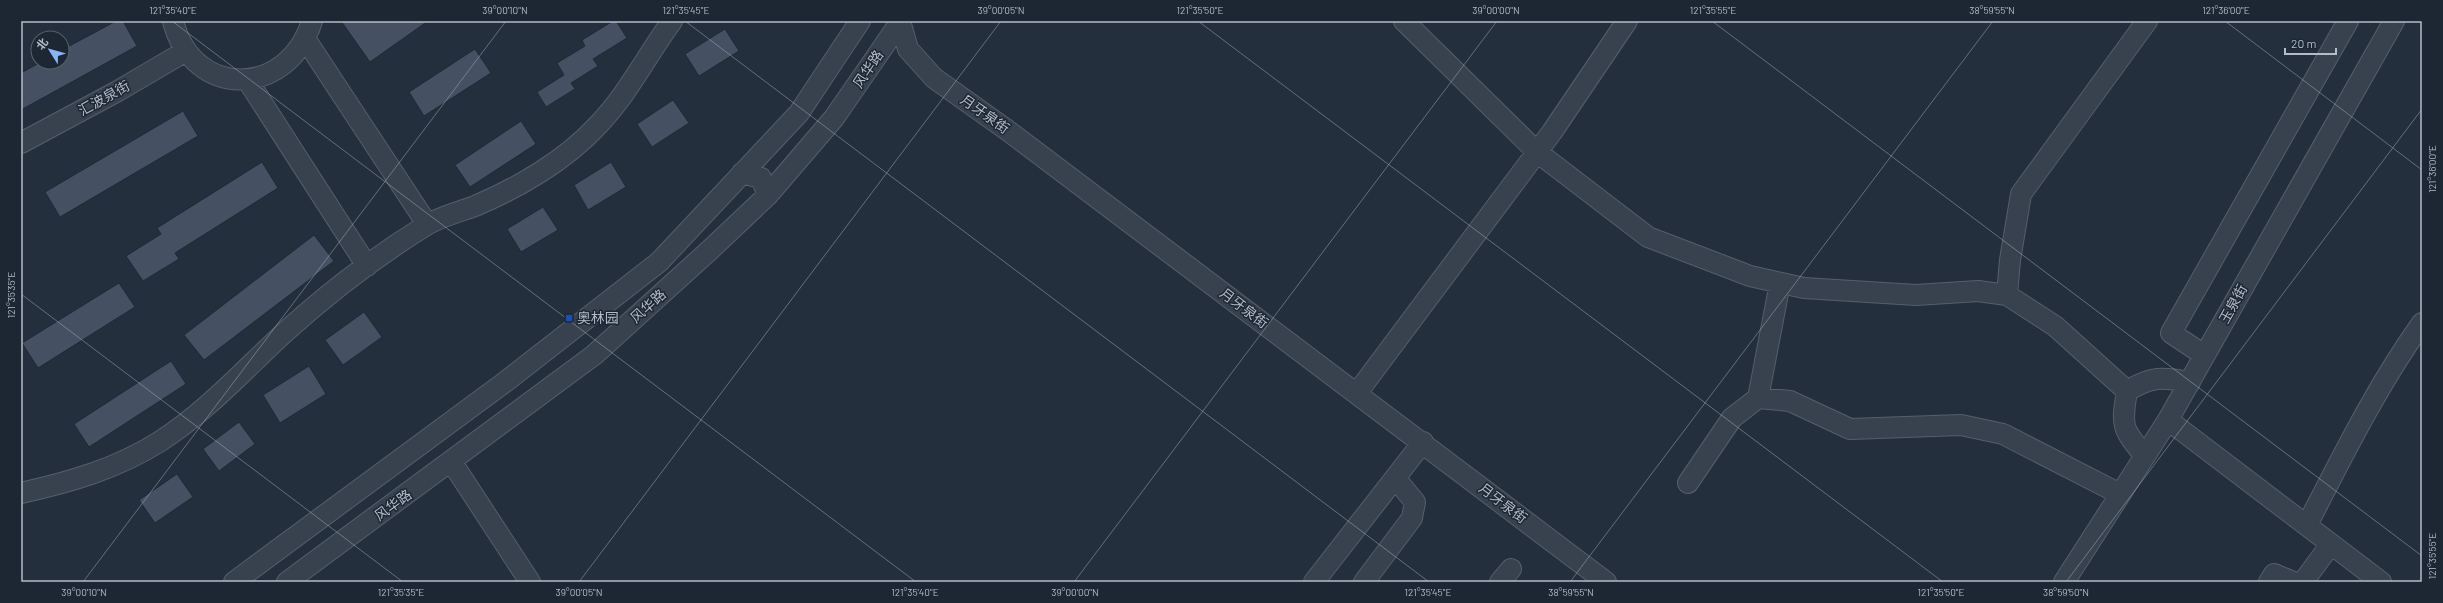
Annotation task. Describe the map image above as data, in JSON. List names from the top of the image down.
{
  "streets": {
    "street": [
      "风华路",
      "汇波泉街",
      "月牙泉街",
      "玉泉街"
    ]
  },
  "crossings": [
    ["风华路", "月牙泉街"]
  ],
  "places": {
    "transit": ["奥林园"]
  },
  "scale_bar": "20 m",
  "north": "top left",
  "coordinates": [
    "121°35'40\"E",
    "39°00'10\"N",
    "121°35'45\"E",
    "39°00'05\"N",
    "121°35'50\"E",
    "39°00'00\"N",
    "121°35'55\"E",
    "38°59'55\"N",
    "121°36'00\"E",
    "121°35'35\"E",
    "38°59'50\"N"
  ]
}
